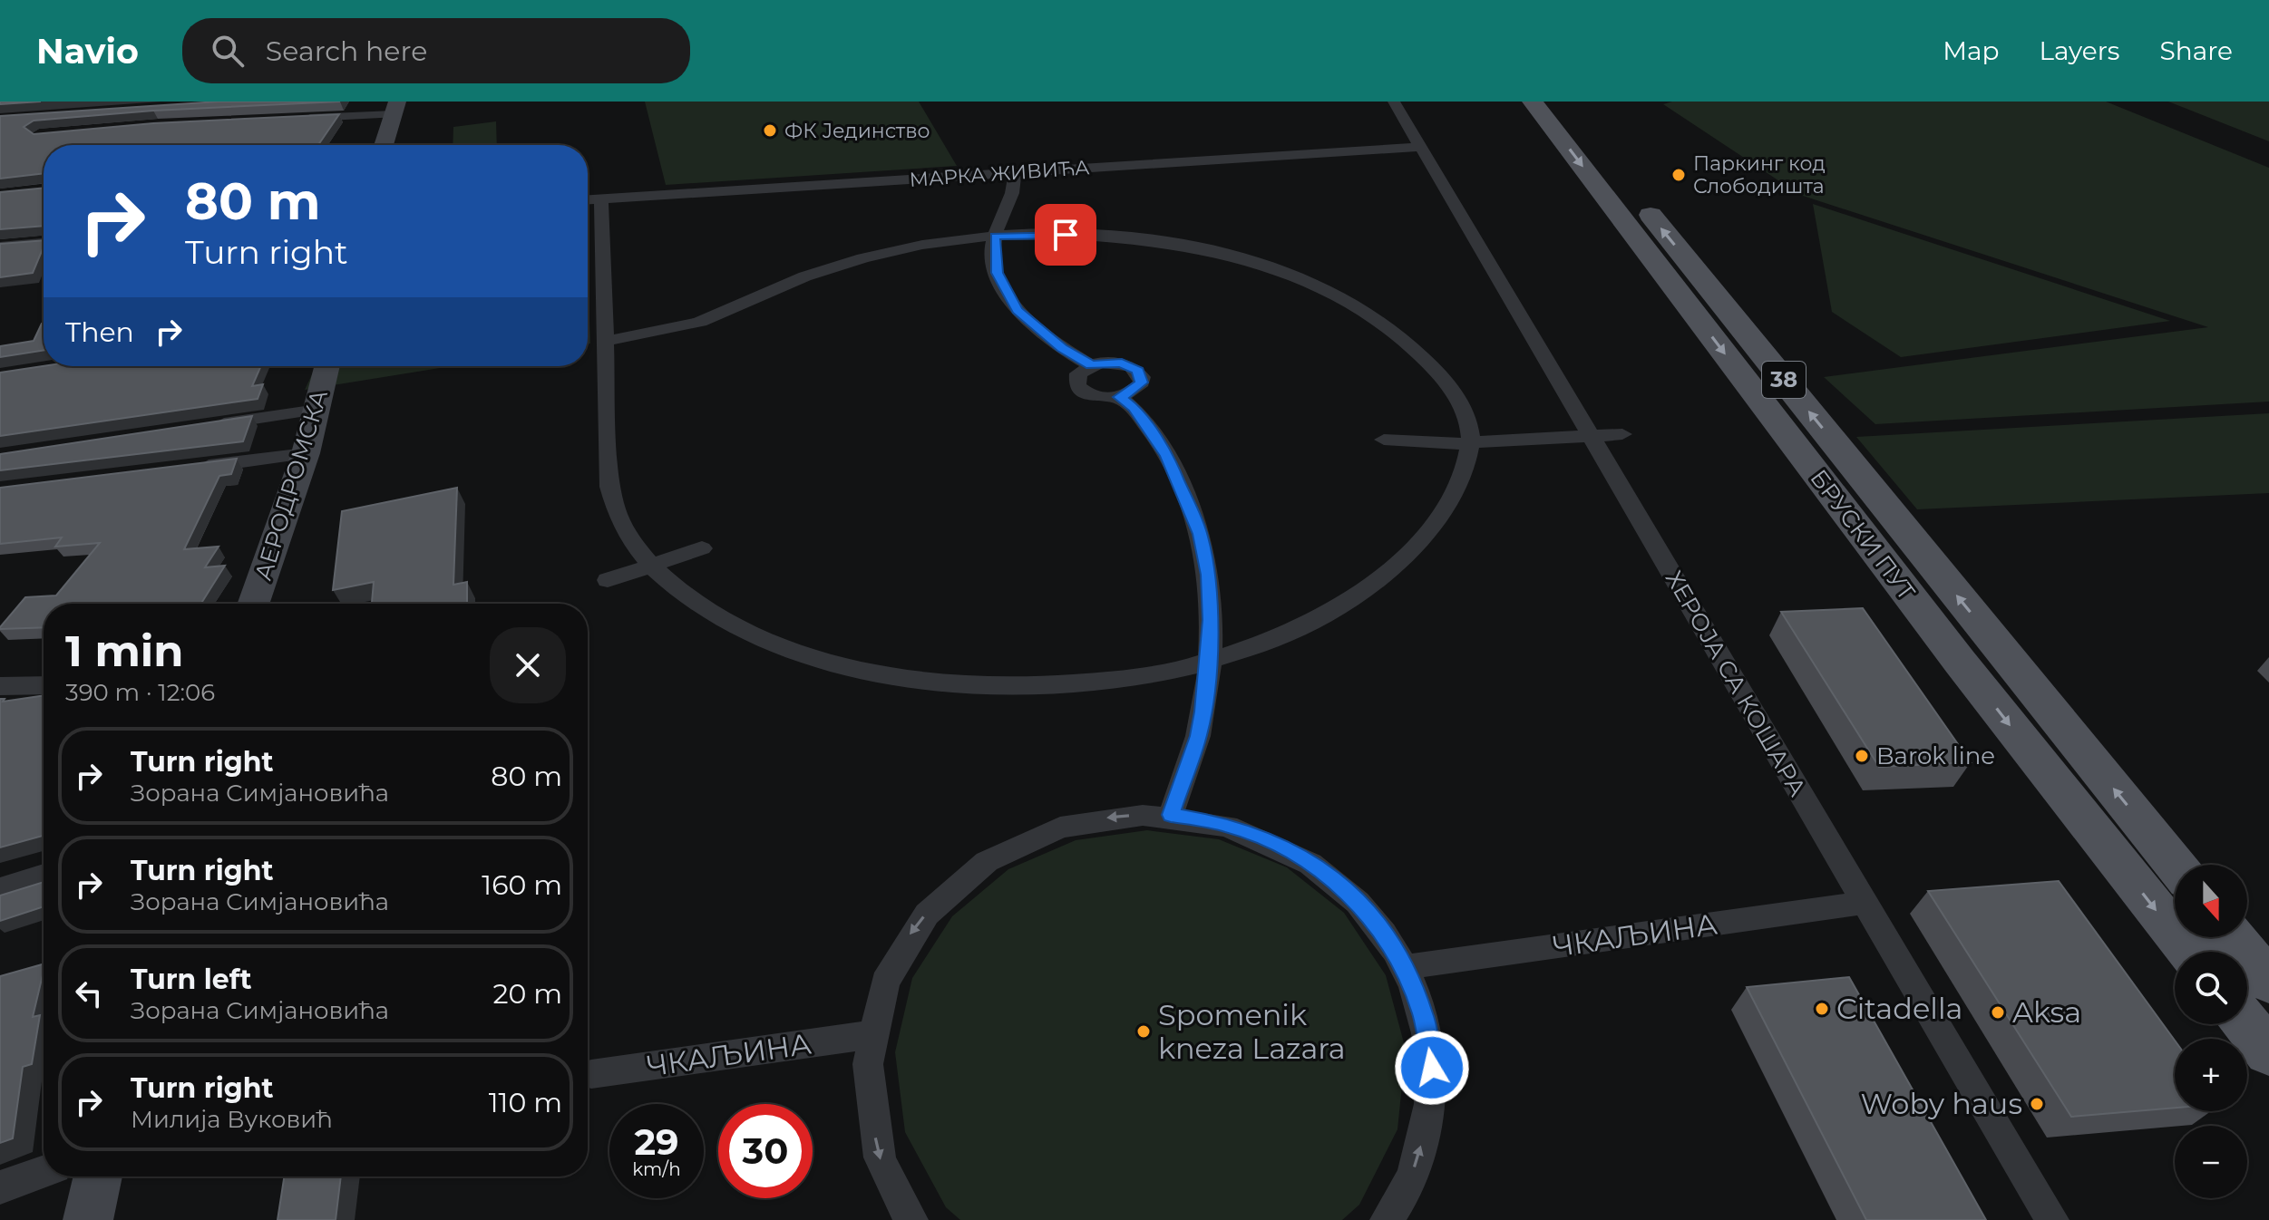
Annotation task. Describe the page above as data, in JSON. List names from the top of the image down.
{
  "streets": {
    "main road": ["38", "БРУСКИ ПУТ"],
    "street": [
      "МАРКА ЖИВИЋА",
      "АЕРОДРОМСКА",
      "ХЕРОЈА СА КОШАРА",
      "ЧКАЉИНА"
    ]
  },
  "crossings": [
    ["МАРКА ЖИВИЋА", "ХЕРОЈА СА КОШАРА"],
    ["ХЕРОЈА СА КОШАРА", "ЧКАЉИНА"]
  ],
  "places": [
    "ФК Јединство",
    "Паркинг код Слободишта",
    "Barok line",
    "Citadella",
    "Aksa",
    "Spomenik kneza Lazara",
    "Woby haus"
  ],
  "north": "bottom",
  "page": {
    "header": "Navio",
    "search": "Search here",
    "nav": ["Map", "Layers", "Share"],
    "turn": ["80 m", "Turn right"],
    "then": "Then",
    "heading": ["1 min", "390 m · 12:06"],
    "list": [
      {
        "name": "Turn right",
        "note": "Зорана Симјановића",
        "value": "80 m"
      },
      {
        "name": "Turn right",
        "note": "Зорана Симјановића",
        "value": "160 m"
      },
      {
        "name": "Turn left",
        "note": "Зорана Симјановића",
        "value": "20 m"
      },
      {
        "name": "Turn right",
        "note": "Милија Вуковић",
        "value": "110 m"
      }
    ],
    "map_buttons": ["+", "−"],
    "speed": "29 km/h",
    "limit": "30"
  }
}
